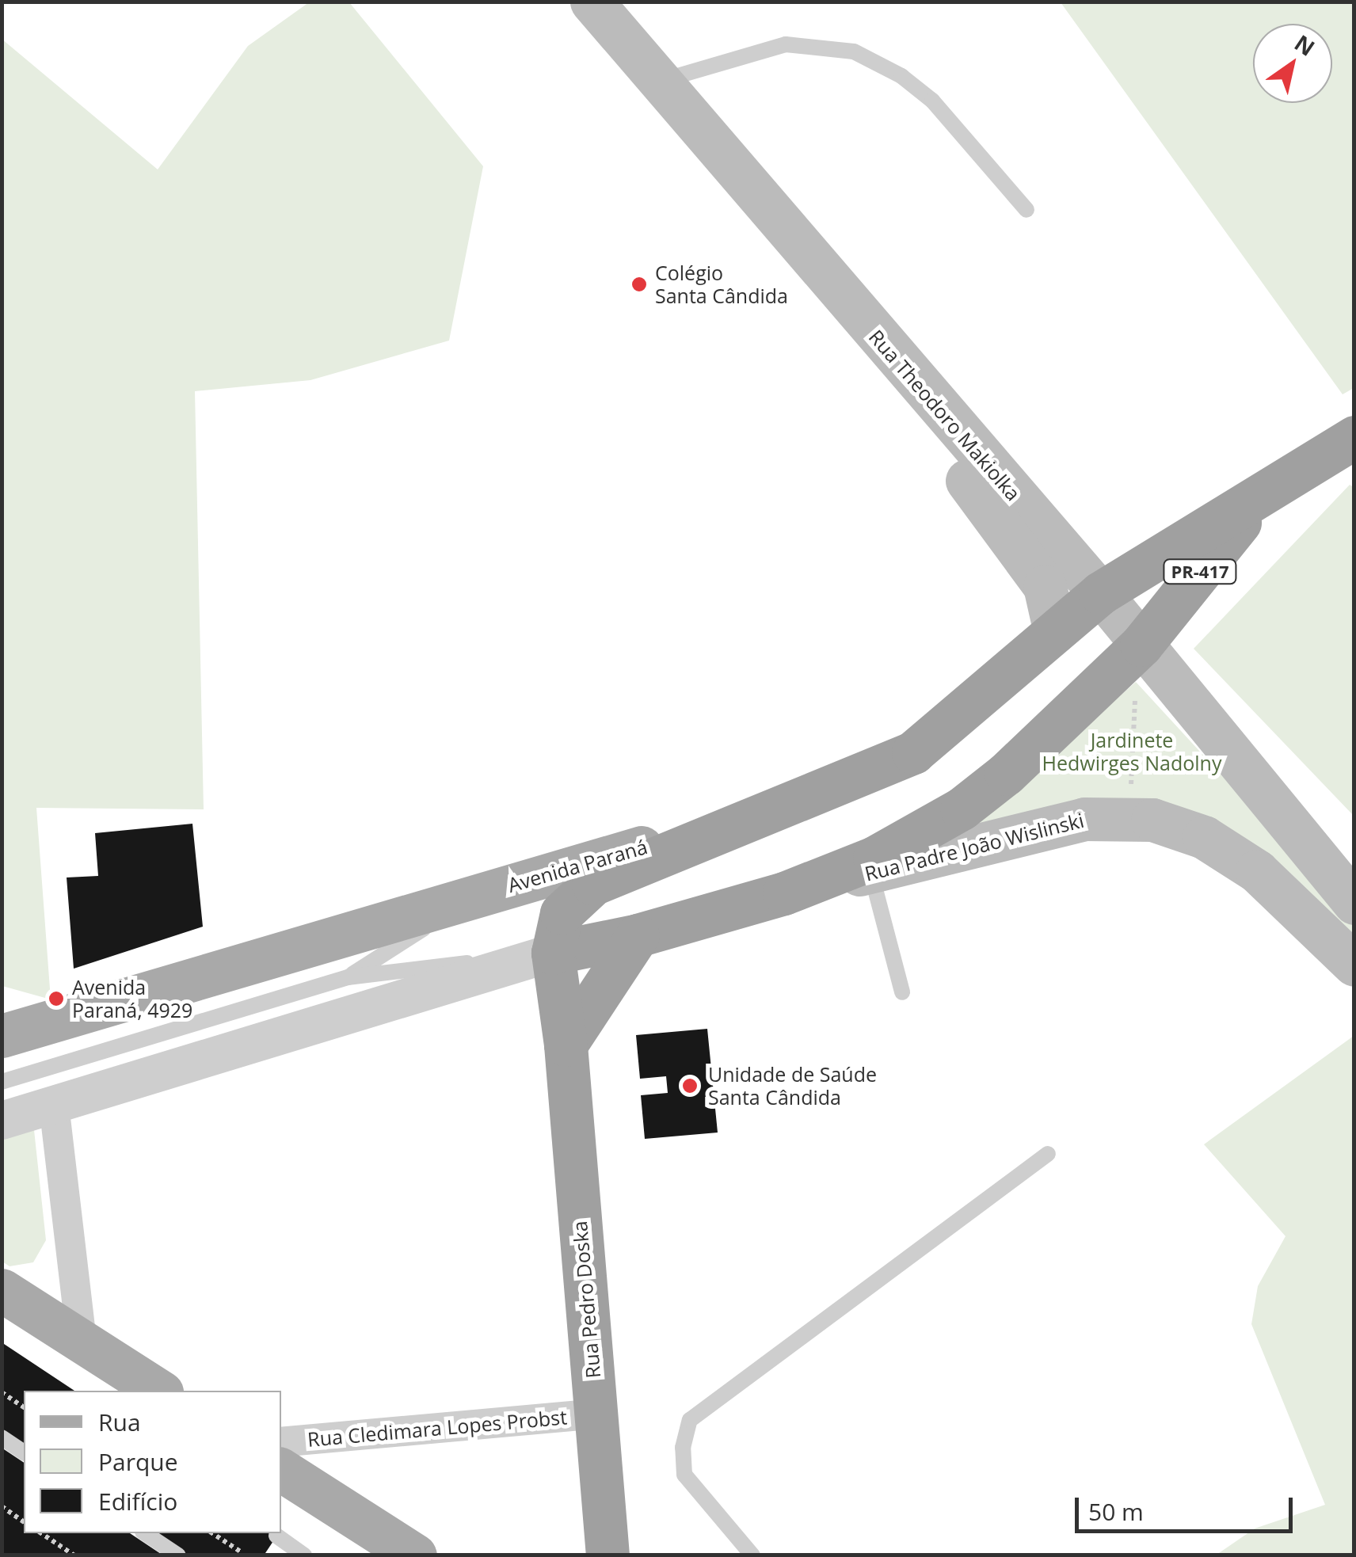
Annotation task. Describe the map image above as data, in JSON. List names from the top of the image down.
{
  "streets": {
    "highway": ["PR-417", "Avenida Paraná", "Rua Pedro Doska"],
    "main road": ["Rua Theodoro Makiolka", "Rua Padre João Wislinski"],
    "street": ["Rua Cledimara Lopes Probst"]
  },
  "crossings": [
    ["Rua Theodoro Makiolka", "PR-417"],
    ["Rua Theodoro Makiolka", "Avenida Paraná"],
    ["PR-417", "Avenida Paraná"],
    ["Rua Pedro Doska", "Rua Cledimara Lopes Probst"]
  ],
  "parks": ["Jardinete Hedwirges Nadolny"],
  "places": ["Colégio Santa Cândida", "Avenida Paraná, 4929", "Unidade de Saúde Santa Cândida"],
  "legend": ["Rua", "Parque", "Edifício"],
  "scale_bar": "50 m",
  "north": "top right"
}
